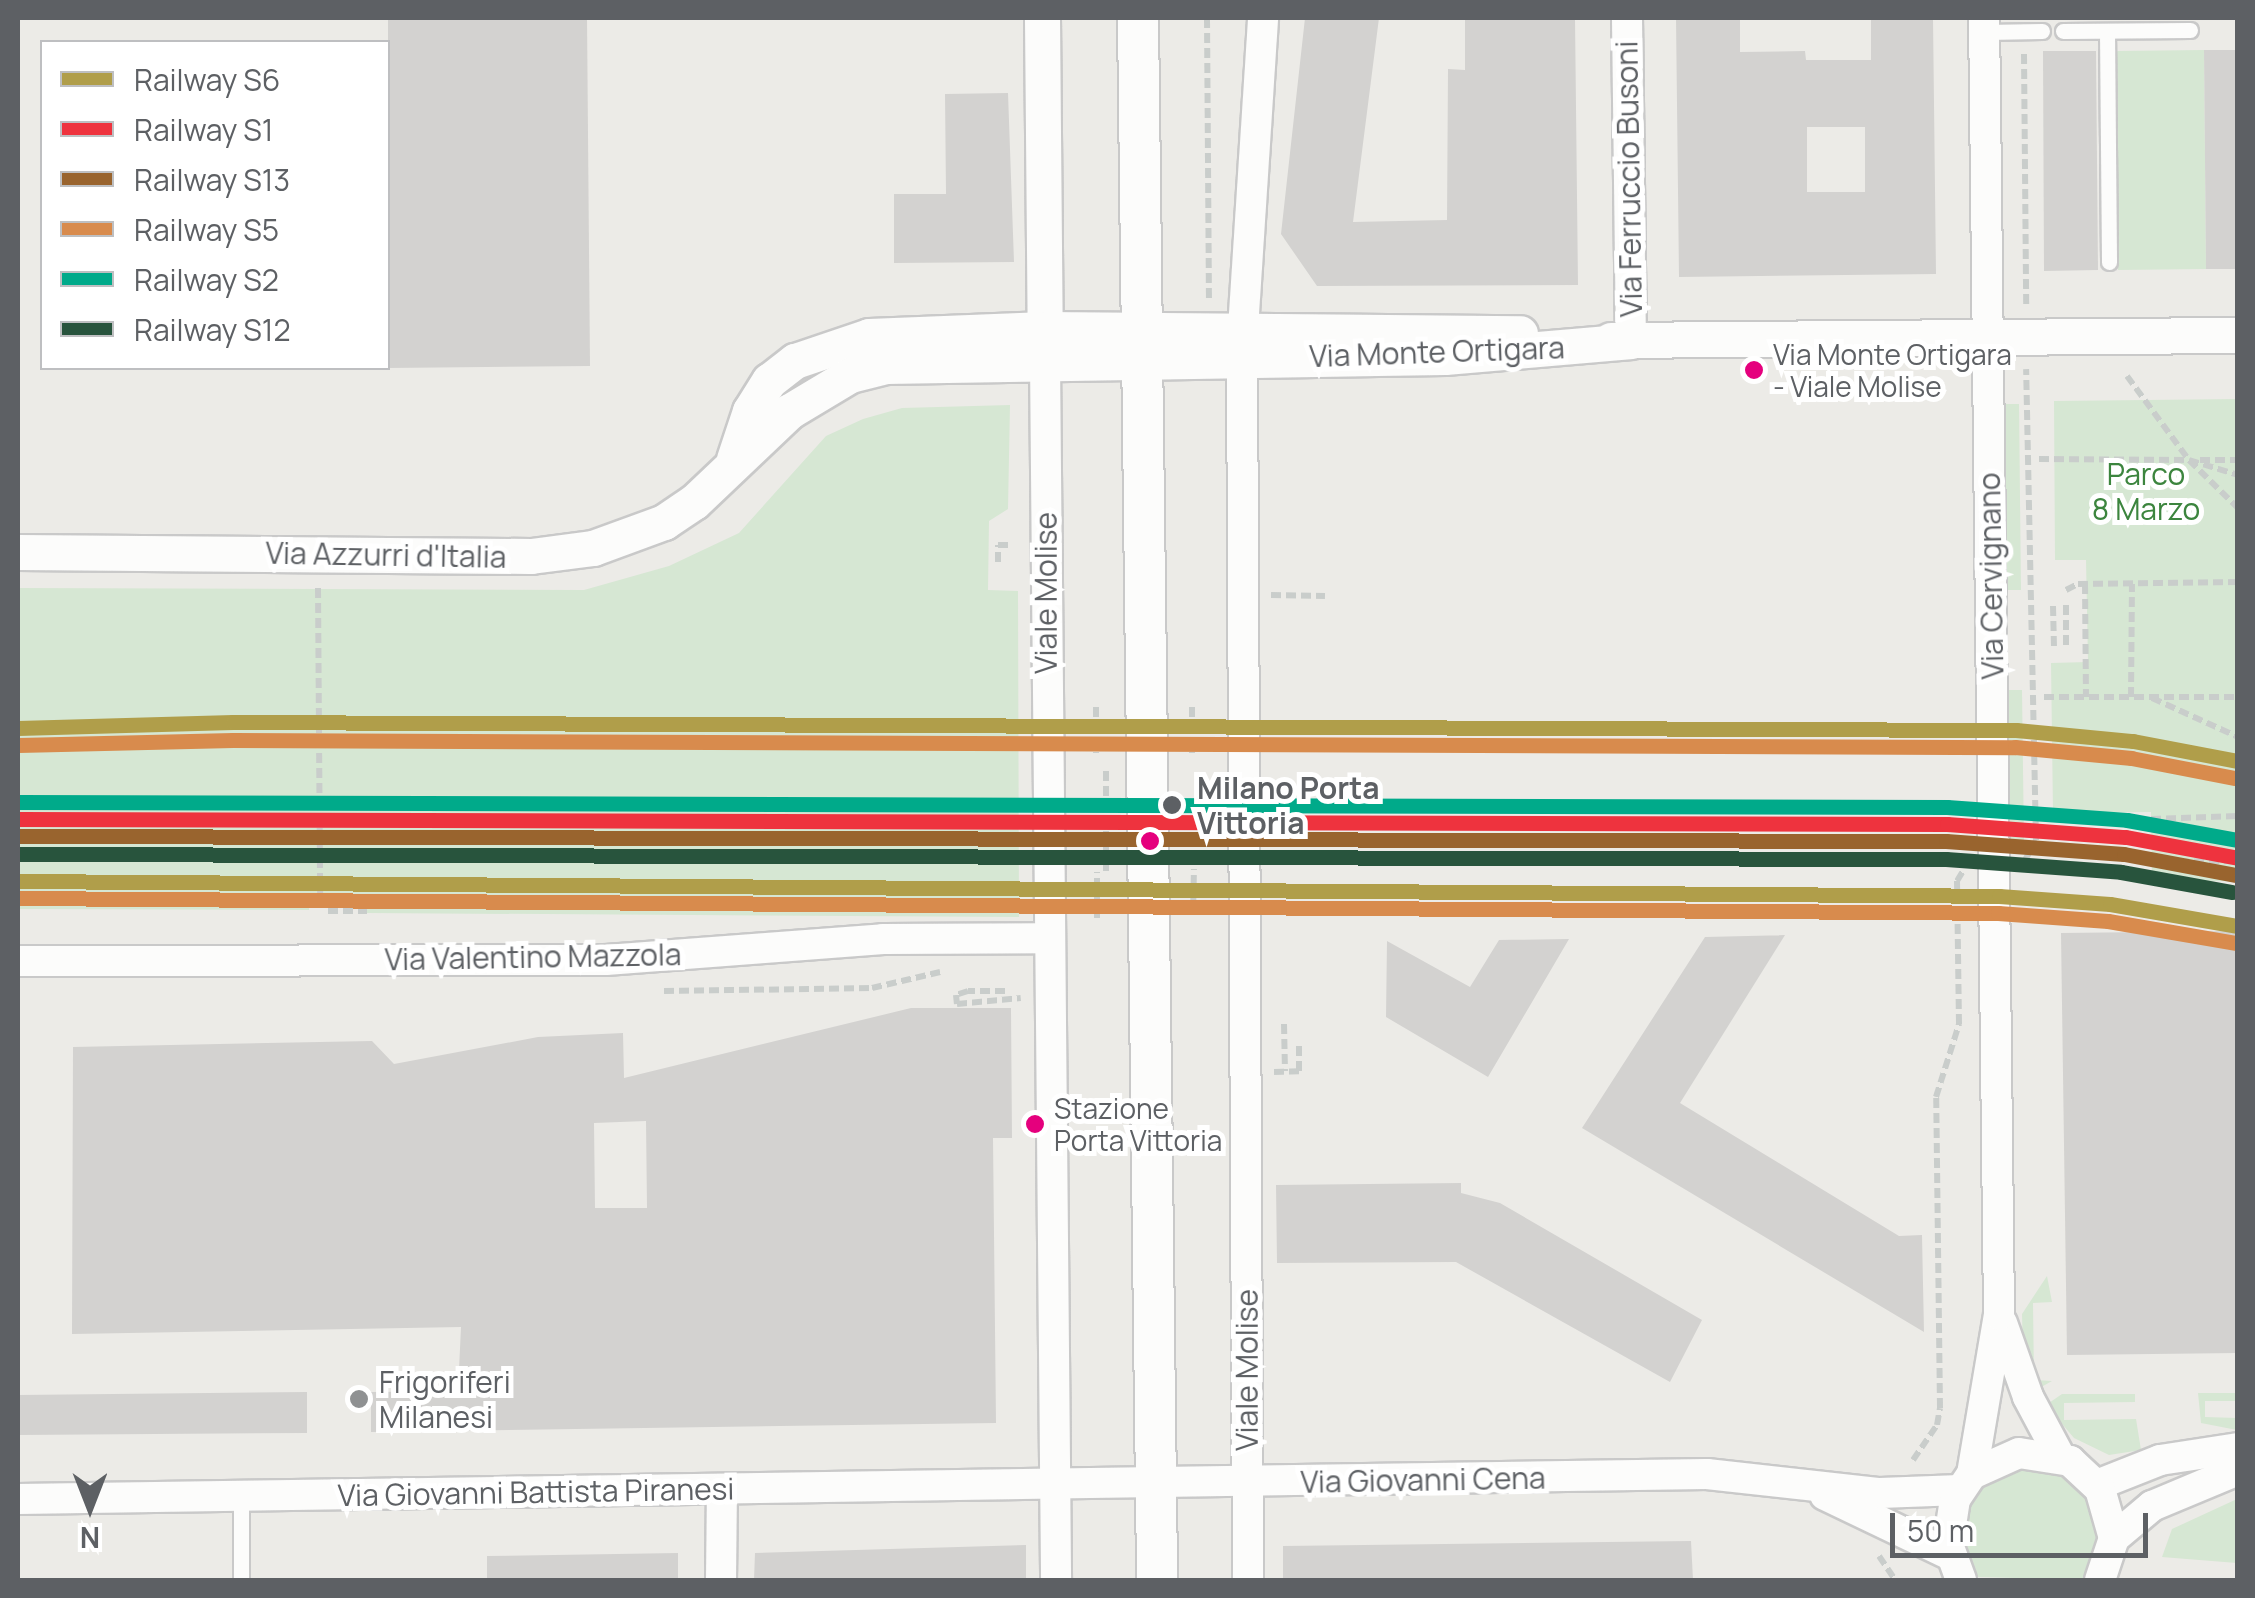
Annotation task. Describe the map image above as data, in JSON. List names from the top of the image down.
{
  "streets": {
    "street": [
      "Via Ferruccio Busoni",
      "Via Monte Ortigara",
      "Via Azzurri d'Italia",
      "Via Cervignano",
      "Viale Molise",
      "Via Valentino Mazzola",
      "Via Giovanni Cena",
      "Via Giovanni Battista Piranesi"
    ]
  },
  "crossings": [
    ["Via Ferruccio Busoni", "Via Monte Ortigara"],
    ["Via Monte Ortigara", "Via Cervignano"],
    ["Via Monte Ortigara", "Viale Molise"],
    ["Via Azzurri d'Italia", "Viale Molise"],
    ["Via Cervignano", "Via Giovanni Cena"],
    ["Viale Molise", "Via Valentino Mazzola"],
    ["Viale Molise", "Via Giovanni Cena"],
    ["Viale Molise", "Via Giovanni Battista Piranesi"],
    ["Via Giovanni Cena", "Via Giovanni Battista Piranesi"]
  ],
  "parks": ["Parco 8 Marzo"],
  "places": [
    "Via Monte Ortigara - Viale Molise",
    "Milano Porta Vittoria",
    "Stazione Porta Vittoria",
    "Frigoriferi Milanesi"
  ],
  "lines": [
    "rail line S6",
    "rail line S5",
    "rail line S2",
    "rail line S1",
    "rail line S13",
    "rail line S12"
  ],
  "legend": [
    "Railway S6",
    "Railway S1",
    "Railway S13",
    "Railway S5",
    "Railway S2",
    "Railway S12"
  ],
  "scale_bar": "50 m",
  "north": "bottom"
}
